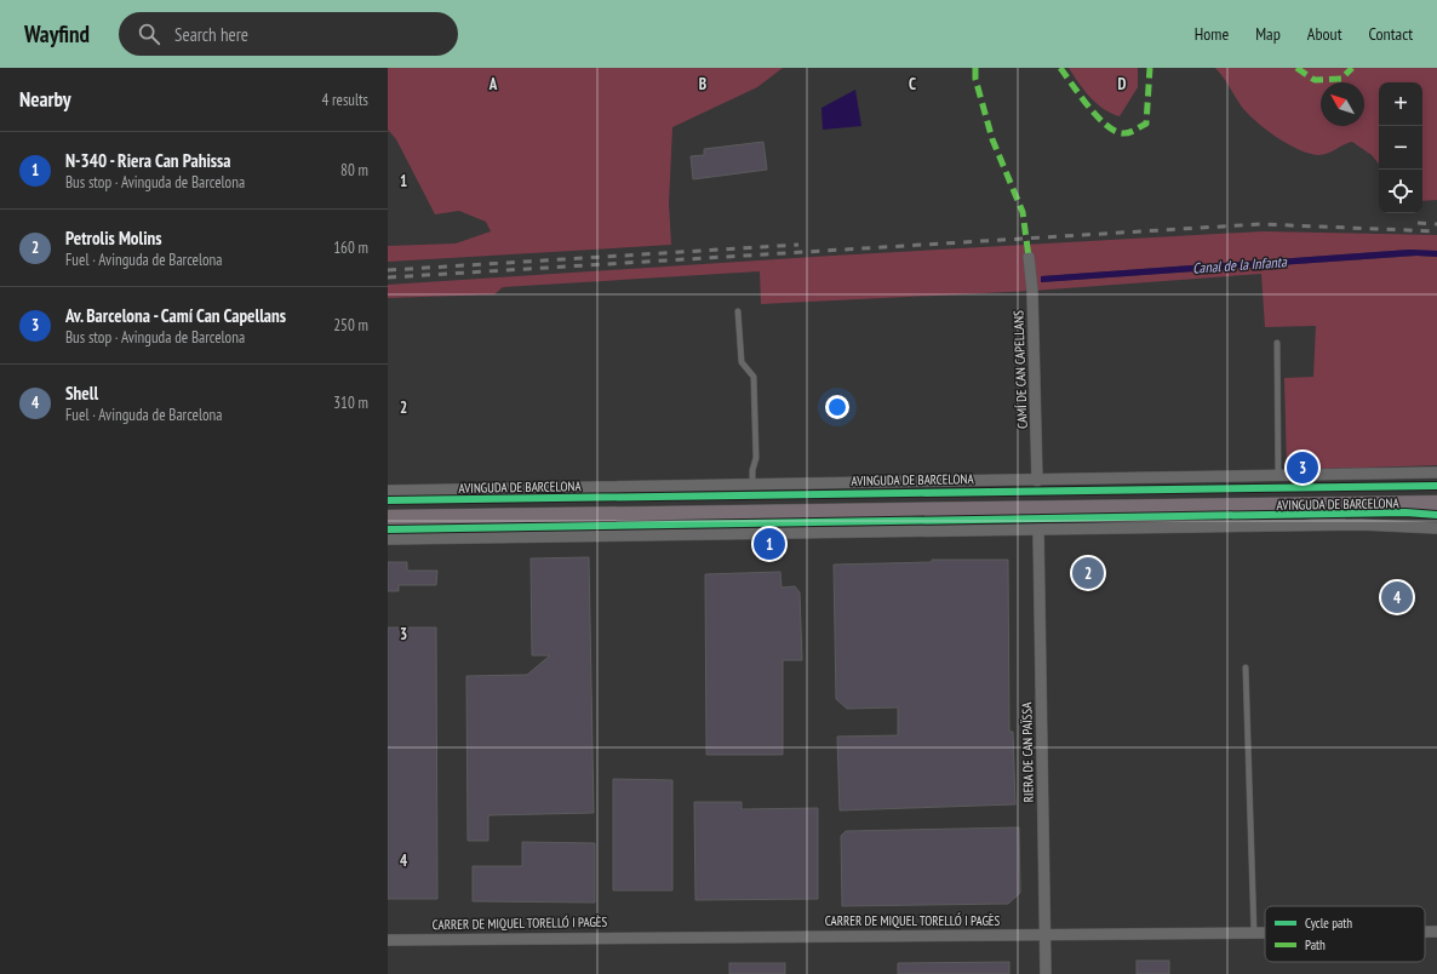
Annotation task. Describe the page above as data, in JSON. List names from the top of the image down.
{
  "streets": {
    "main road": ["AVINGUDA DE BARCELONA"],
    "street": ["CAMÍ DE CAN CAPELLANS", "RIERA DE CAN PAÏSSA", "CARRER DE MIQUEL TORELLÓ I PAGÈS"]
  },
  "crossings": [
    ["CAMÍ DE CAN CAPELLANS", "AVINGUDA DE BARCELONA"],
    ["AVINGUDA DE BARCELONA", "RIERA DE CAN PAÏSSA"],
    ["RIERA DE CAN PAÏSSA", "CARRER DE MIQUEL TORELLÓ I PAGÈS"]
  ],
  "water": ["Canal de la Infanta"],
  "legend": ["Cycle path", "Path"],
  "north": "top left",
  "page": {
    "header": "Wayfind",
    "search": "Search here",
    "nav": [
      "Home",
      "Map",
      "About",
      "Contact"
    ],
    "heading": ["Nearby", "4 results"],
    "map_buttons": ["+", "−"],
    "list": [
      {
        "mark": "1",
        "name": "N-340 - Riera Can Pahissa",
        "note": "Bus stop · Avinguda de Barcelona",
        "value": "80 m"
      },
      {
        "mark": "2",
        "name": "Petrolis Molins",
        "note": "Fuel · Avinguda de Barcelona",
        "value": "160 m"
      },
      {
        "mark": "3",
        "name": "Av. Barcelona - Camí Can Capellans",
        "note": "Bus stop · Avinguda de Barcelona",
        "value": "250 m"
      },
      {
        "mark": "4",
        "name": "Shell",
        "note": "Fuel · Avinguda de Barcelona",
        "value": "310 m"
      }
    ],
    "pins": [
      "3",
      "1",
      "2",
      "4"
    ]
  },
  "grid": {
    "columns": [
      "A",
      "B",
      "C",
      "D"
    ],
    "rows": [
      "1",
      "2",
      "3",
      "4"
    ]
  }
}
